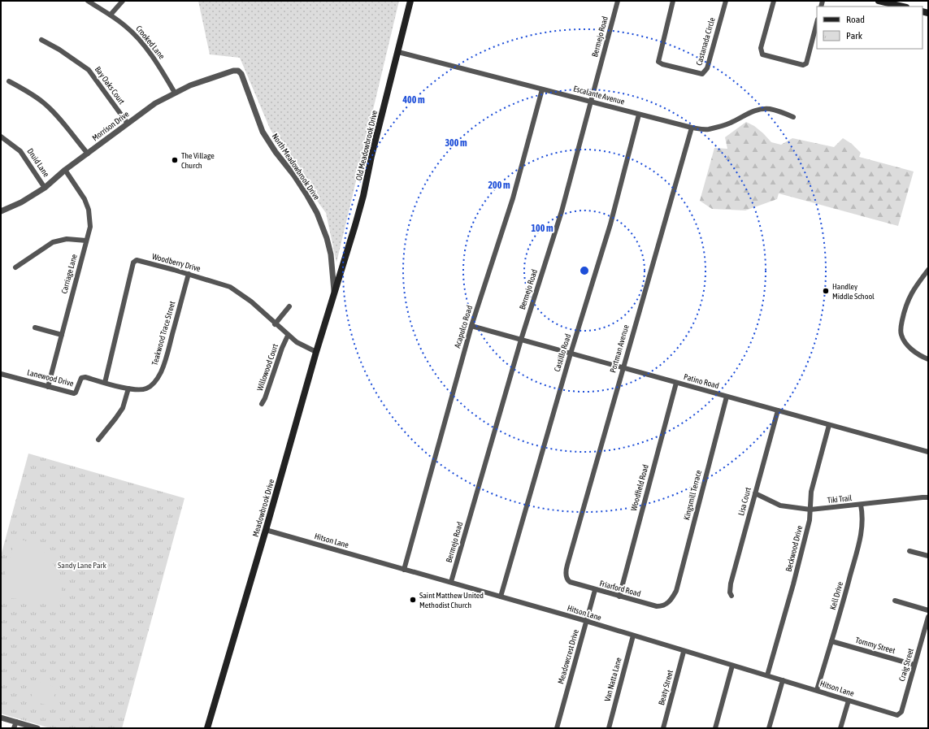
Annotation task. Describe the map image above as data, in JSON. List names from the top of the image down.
{
  "streets": {
    "main road": ["Old Meadowbrook Drive", "Meadowbrook Drive"],
    "street": [
      "Bermejo Road",
      "Castanada Circle",
      "Crooked Lane",
      "Bay Oaks Court",
      "Escalante Avenue",
      "Morrison Drive",
      "Druid Lane",
      "North Meadowbrook Drive",
      "Woodberry Drive",
      "Carriage Lane",
      "Acapulco Road",
      "Teakwood Trace Street",
      "Portman Avenue",
      "Castillo Road",
      "Willowood Court",
      "Lanewood Drive",
      "Patino Road",
      "Woodfield Road",
      "Kingsmill Terrace",
      "Tiki Trail",
      "Lisa Court",
      "Hitson Lane",
      "Beckwood Drive",
      "Friarford Road",
      "Kell Drive",
      "Tommy Street",
      "Meadowcrest Drive",
      "Craig Street",
      "Van Natta Lane",
      "Beaty Street"
    ]
  },
  "crossings": [
    ["Bermejo Road", "Escalante Avenue"],
    ["Bermejo Road", "Patino Road"],
    ["Bermejo Road", "Hitson Lane"],
    ["Crooked Lane", "Morrison Drive"],
    ["Bay Oaks Court", "Morrison Drive"],
    ["Escalante Avenue", "Old Meadowbrook Drive"],
    ["Escalante Avenue", "Acapulco Road"],
    ["Escalante Avenue", "Portman Avenue"],
    ["Escalante Avenue", "Castillo Road"],
    ["Morrison Drive", "Druid Lane"],
    ["Morrison Drive", "North Meadowbrook Drive"],
    ["Morrison Drive", "Carriage Lane"],
    ["Old Meadowbrook Drive", "North Meadowbrook Drive"],
    ["Old Meadowbrook Drive", "Meadowbrook Drive"],
    ["North Meadowbrook Drive", "Meadowbrook Drive"],
    ["Woodberry Drive", "Teakwood Trace Street"],
    ["Woodberry Drive", "Willowood Court"],
    ["Woodberry Drive", "Lanewood Drive"],
    ["Woodberry Drive", "Meadowbrook Drive"],
    ["Carriage Lane", "Lanewood Drive"],
    ["Acapulco Road", "Patino Road"],
    ["Acapulco Road", "Hitson Lane"],
    ["Teakwood Trace Street", "Lanewood Drive"],
    ["Portman Avenue", "Patino Road"],
    ["Portman Avenue", "Friarford Road"],
    ["Castillo Road", "Patino Road"],
    ["Castillo Road", "Hitson Lane"],
    ["Patino Road", "Woodfield Road"],
    ["Patino Road", "Kingsmill Terrace"],
    ["Patino Road", "Lisa Court"],
    ["Patino Road", "Beckwood Drive"],
    ["Woodfield Road", "Friarford Road"],
    ["Kingsmill Terrace", "Friarford Road"],
    ["Tiki Trail", "Lisa Court"],
    ["Tiki Trail", "Beckwood Drive"],
    ["Tiki Trail", "Kell Drive"],
    ["Meadowbrook Drive", "Hitson Lane"],
    ["Hitson Lane", "Beckwood Drive"],
    ["Hitson Lane", "Kell Drive"],
    ["Hitson Lane", "Meadowcrest Drive"],
    ["Hitson Lane", "Craig Street"],
    ["Hitson Lane", "Van Natta Lane"],
    ["Hitson Lane", "Beaty Street"],
    ["Friarford Road", "Meadowcrest Drive"],
    ["Kell Drive", "Tommy Street"],
    ["Tommy Street", "Craig Street"]
  ],
  "parks": ["Sandy Lane Park"],
  "places": ["The Village Church", "Handley Middle School", "Saint Matthew United Methodist Church"],
  "legend": ["Road", "Park"],
  "rings": [
    "400 m",
    "300 m",
    "200 m",
    "100 m"
  ]
}
